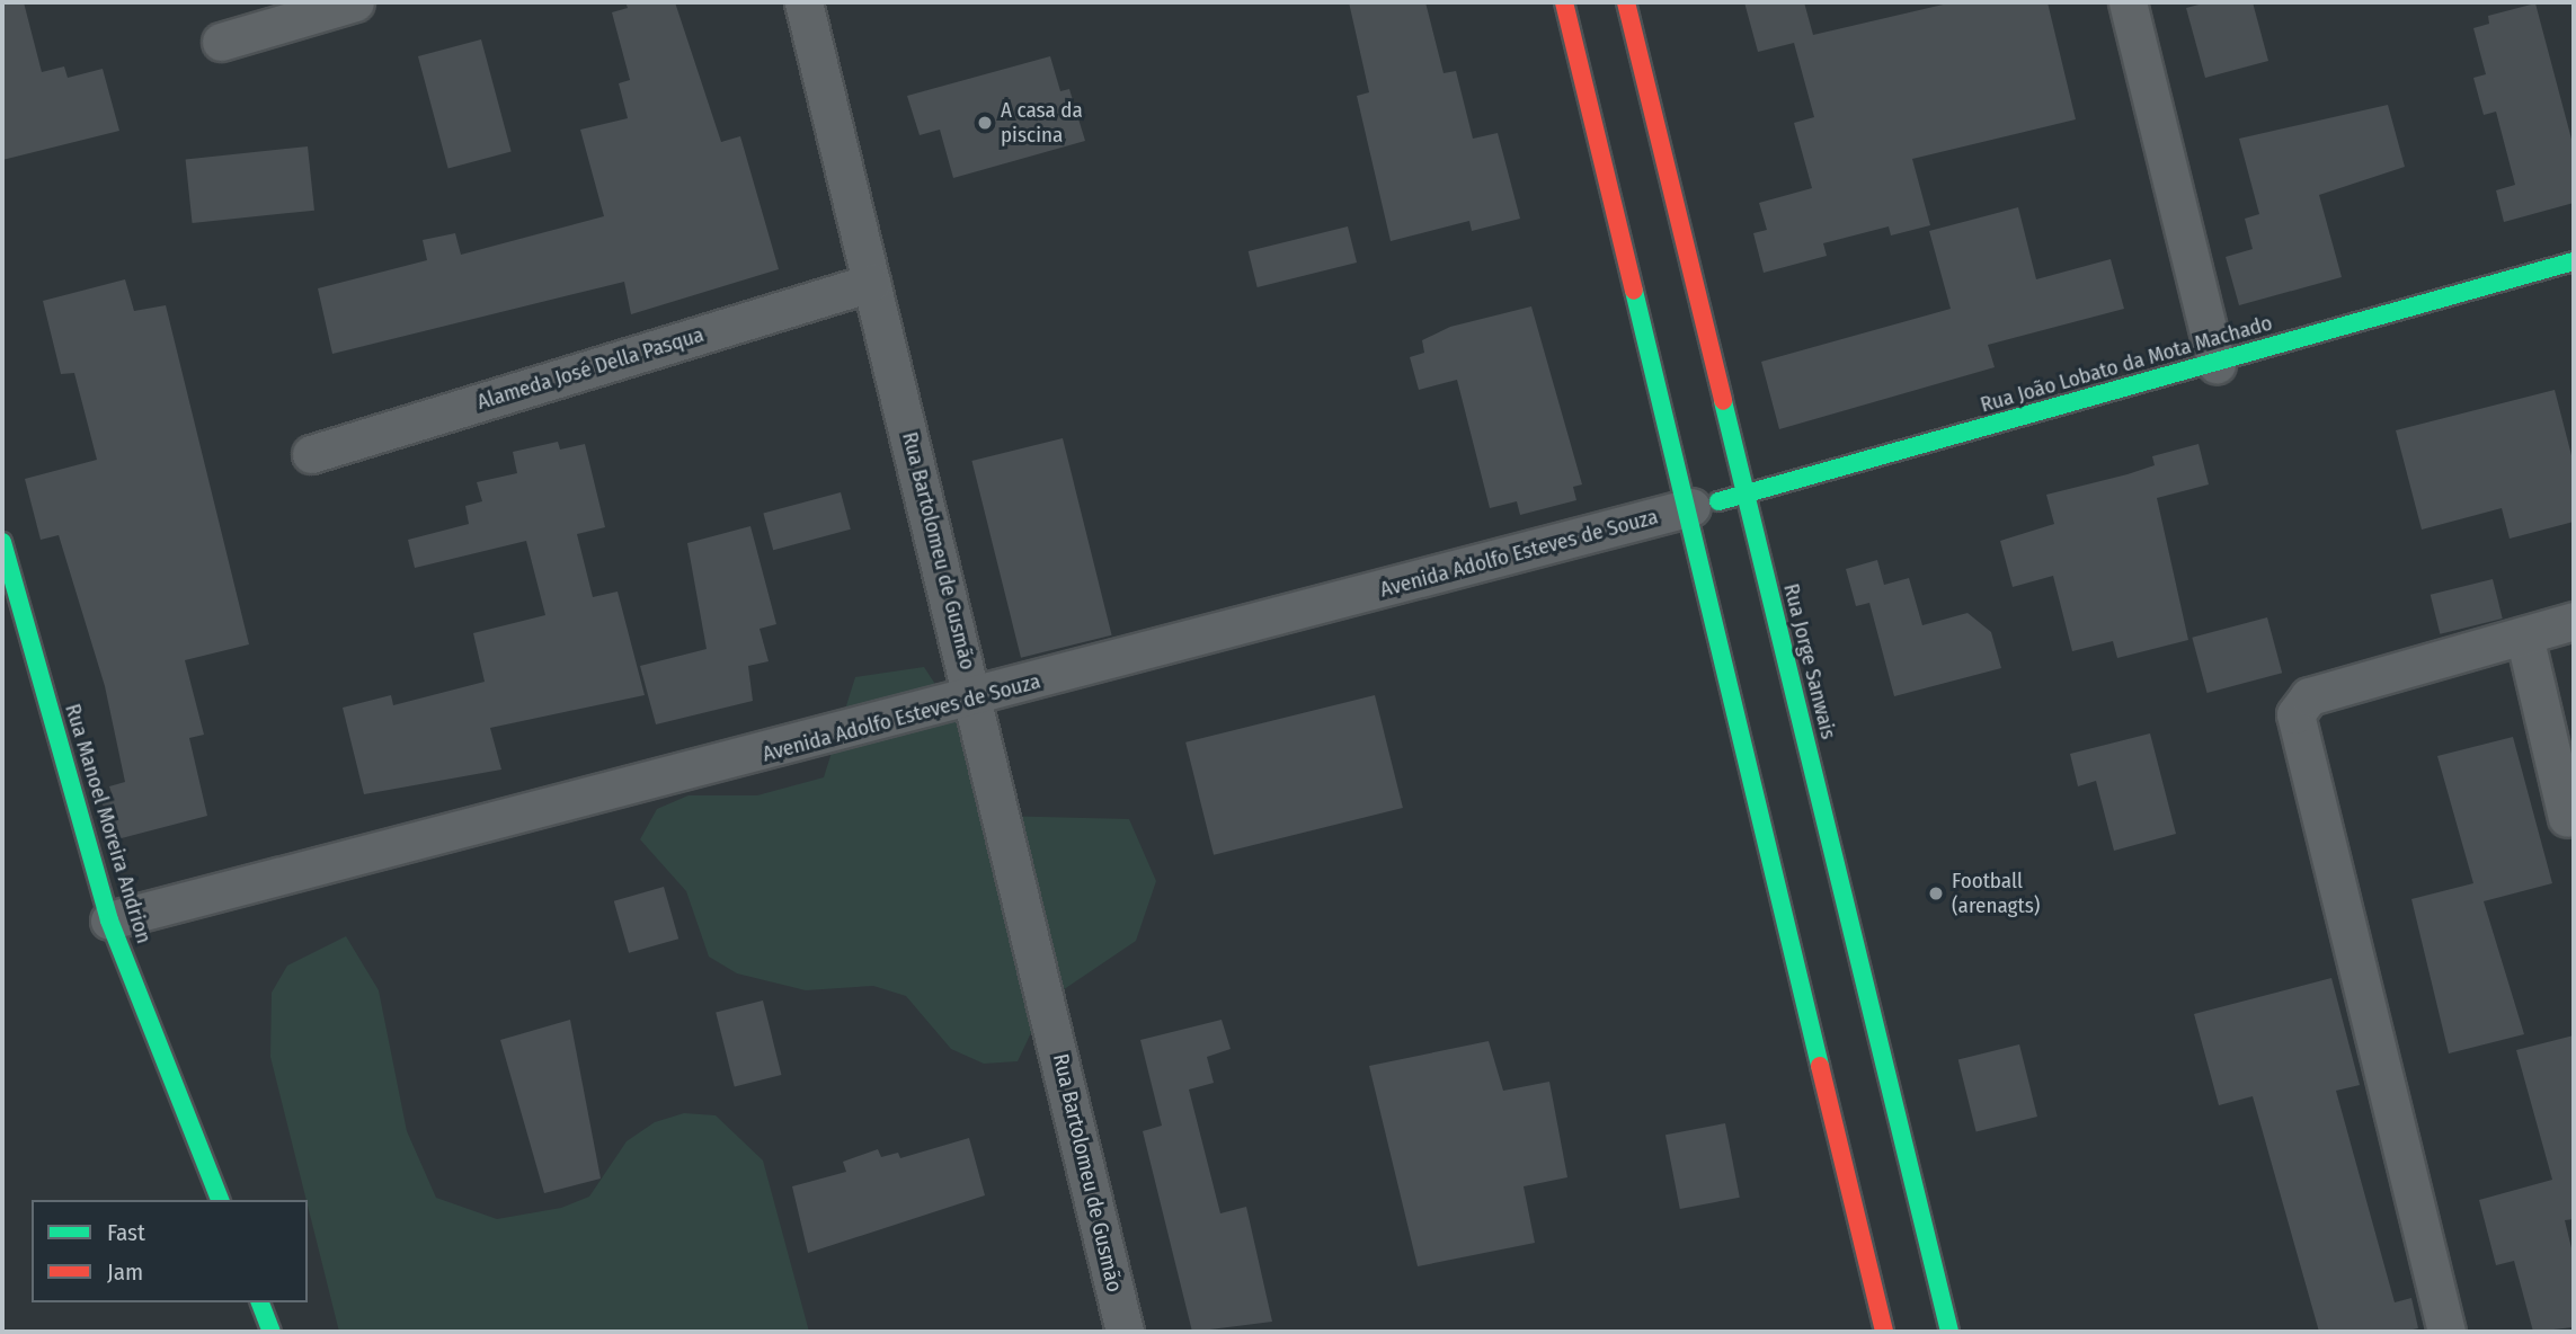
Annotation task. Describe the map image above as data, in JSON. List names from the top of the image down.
{
  "streets": {
    "main road": ["Rua João Lobato da Mota Machado", "Rua Jorge Sanwais", "Rua Manoel Moreira Andrion"],
    "street": ["Alameda José Della Pasqua", "Rua Bartolomeu de Gusmão", "Avenida Adolfo Esteves de Souza"]
  },
  "crossings": [
    ["Rua João Lobato da Mota Machado", "Avenida Adolfo Esteves de Souza"],
    ["Rua João Lobato da Mota Machado", "Rua Jorge Sanwais"],
    ["Alameda José Della Pasqua", "Rua Bartolomeu de Gusmão"],
    ["Rua Bartolomeu de Gusmão", "Avenida Adolfo Esteves de Souza"],
    ["Avenida Adolfo Esteves de Souza", "Rua Manoel Moreira Andrion"]
  ],
  "places": ["A casa da piscina", "Football (arenagts)"],
  "legend": ["Fast", "Jam"]
}
